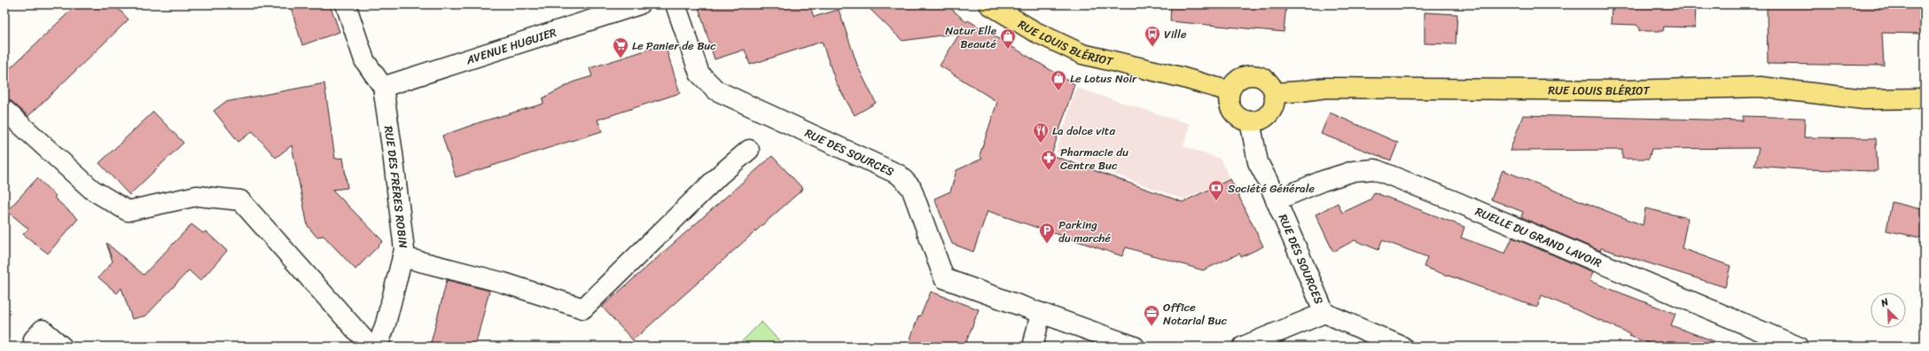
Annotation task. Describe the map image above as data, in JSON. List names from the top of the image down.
{
  "streets": {
    "main road": ["RUE LOUIS BLÉRIOT"],
    "street": [
      "AVENUE HUGUIER",
      "RUE DES SOURCES",
      "RUE DES FRÈRES ROBIN",
      "RUELLE DU GRAND LAVOIR"
    ]
  },
  "crossings": [
    ["RUE LOUIS BLÉRIOT", "RUE DES SOURCES"],
    ["AVENUE HUGUIER", "RUE DES FRÈRES ROBIN"],
    ["RUE DES SOURCES", "RUELLE DU GRAND LAVOIR"]
  ],
  "places": {
    "bus stop": ["Ville"],
    "shop": ["Natur Elle Beauté", "Le Lotus Noir"],
    "supermarket": ["Le Panier de Buc"],
    "restaurant": ["La dolce vita"],
    "pharmacy": ["Pharmacie du Centre Buc"],
    "bank": ["Société Générale"],
    "parking": ["Parking du marché"],
    "office": ["Office Notarial Buc"]
  },
  "north": "top left"
}
